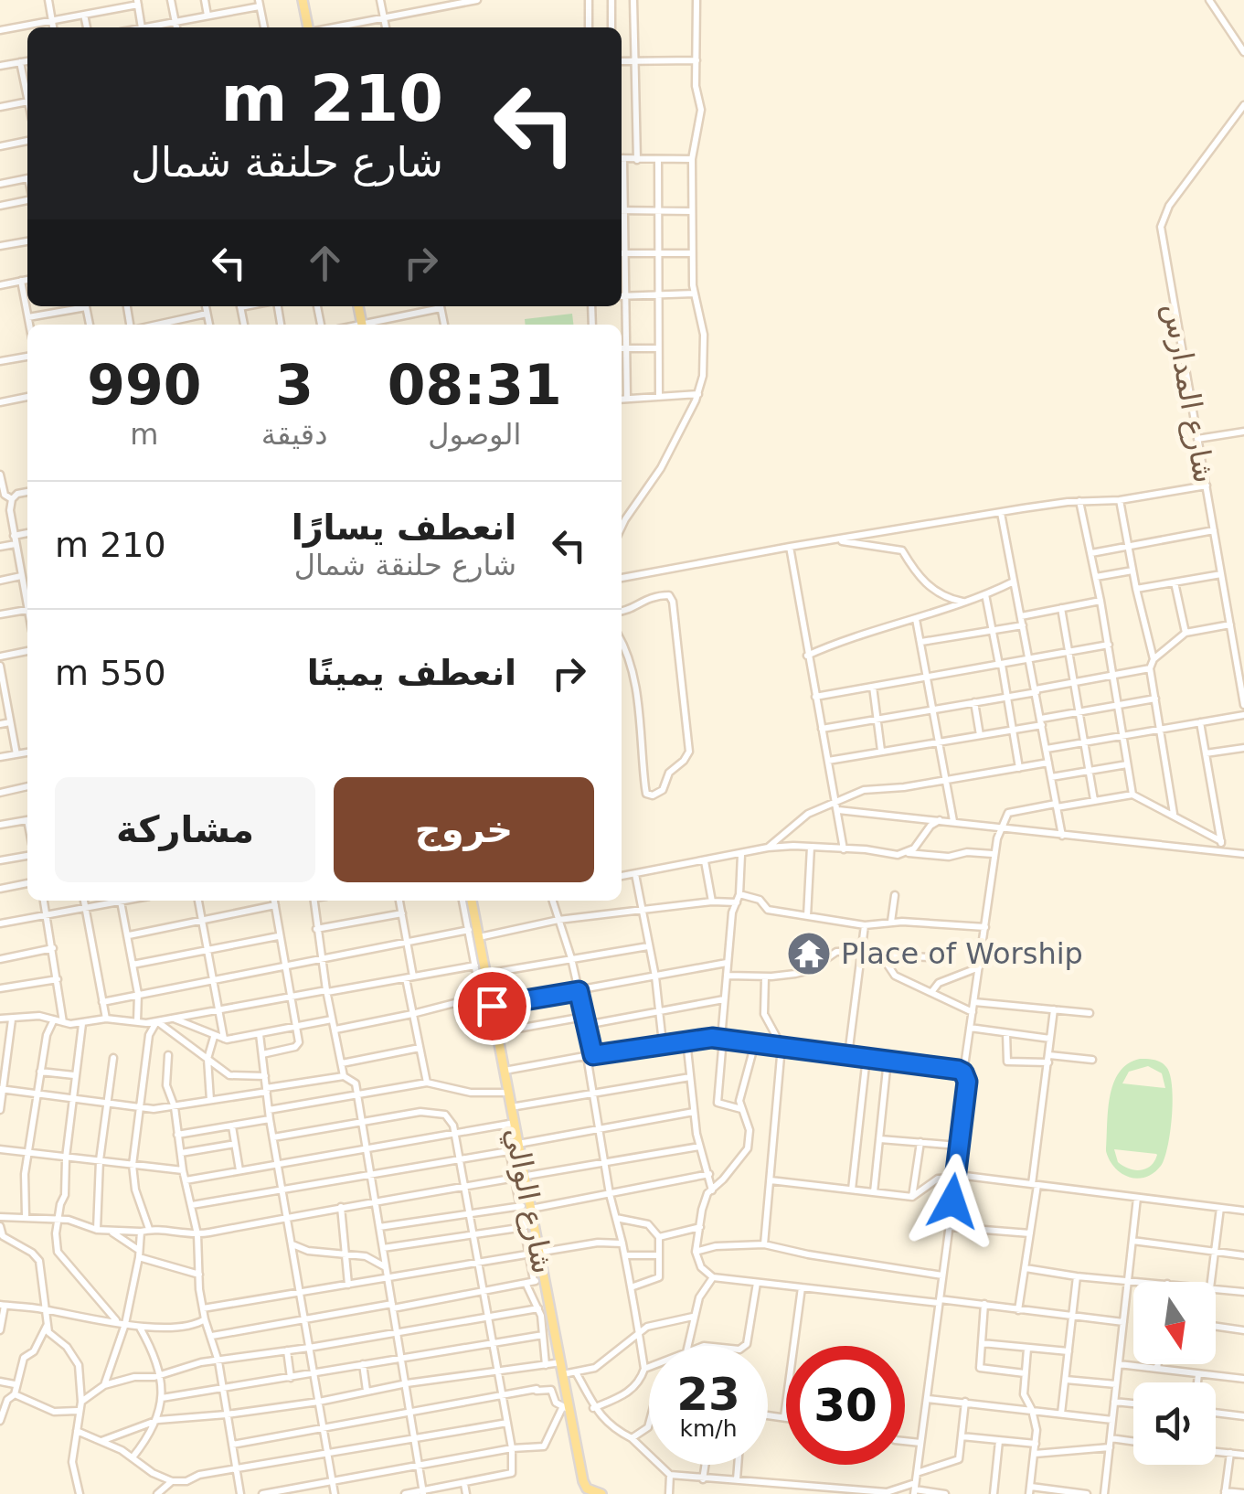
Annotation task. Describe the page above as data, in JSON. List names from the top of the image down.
{
  "streets": {
    "main road": ["شارع الوالي"],
    "street": ["شارع المدارس"]
  },
  "places": {
    "temple": ["Place of Worship"]
  },
  "north": "bottom",
  "page": {
    "turn": ["210 m", "شارع حلنقة شمال"],
    "eta": [
      "08:31",
      "الوصول",
      "3",
      "دقيقة",
      "990",
      "m"
    ],
    "list": [
      {
        "name": "انعطف يسارًا",
        "note": "شارع حلنقة شمال",
        "value": "210 m"
      },
      {
        "name": "انعطف يمينًا",
        "value": "550 m"
      }
    ],
    "buttons": ["خروج", "مشاركة"],
    "speed": "23 km/h",
    "limit": "30"
  }
}
